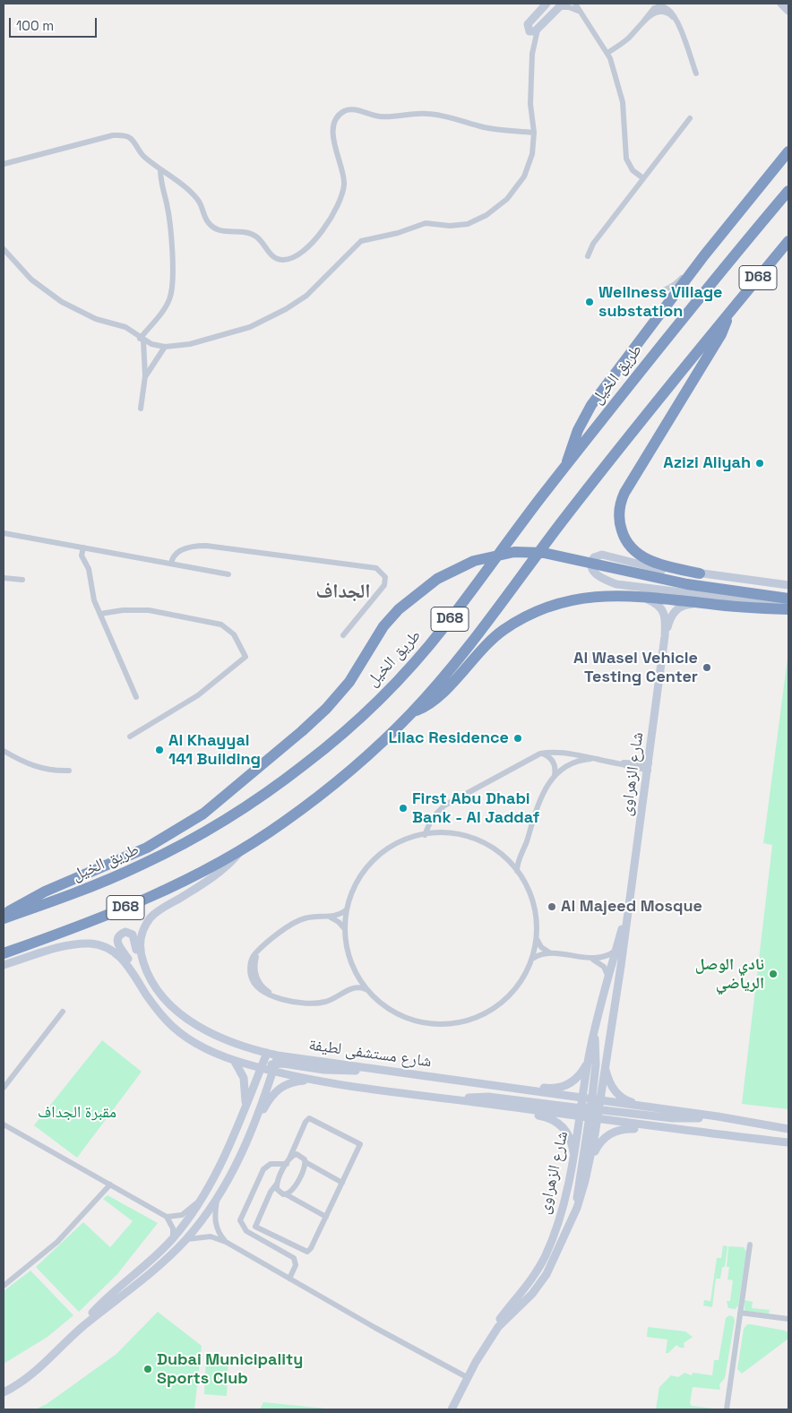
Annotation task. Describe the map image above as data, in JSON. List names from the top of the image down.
{
  "streets": {
    "highway": ["D68", "طريق الخيل"],
    "main road": ["شارع الزهراوى", "شارع مستشفى لطيفة"]
  },
  "crossings": [
    ["D68", "شارع مستشفى لطيفة"],
    ["شارع الزهراوى", "شارع مستشفى لطيفة"]
  ],
  "districts": ["الجداف"],
  "parks": ["مقبرة الجداف"],
  "places": [
    "Wellness Village substation",
    "Azizi Aliyah",
    "Al Wasel Vehicle Testing Center",
    "Lilac Residence",
    "Al Khayyal 141 Building",
    "First Abu Dhabi Bank - Al Jaddaf",
    "Al Majeed Mosque",
    "نادي الوصل الرياضي",
    "Dubai Municipality Sports Club"
  ],
  "scale_bar": "100 m"
}
